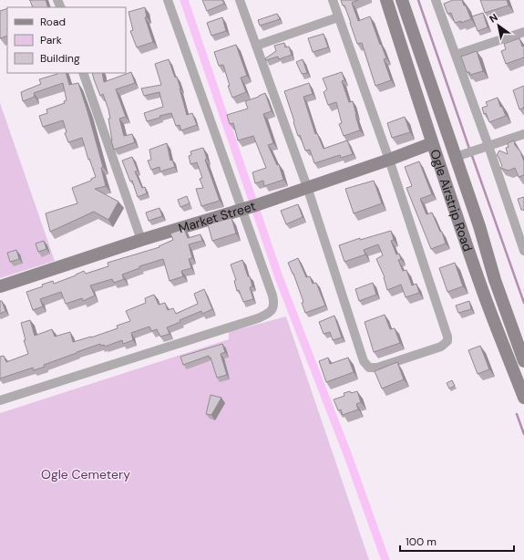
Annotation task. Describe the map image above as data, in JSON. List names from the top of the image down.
{
  "streets": {
    "street": ["Ogle Airstrip Road", "Market Street"]
  },
  "crossings": [
    ["Ogle Airstrip Road", "Market Street"]
  ],
  "parks": ["Ogle Cemetery"],
  "legend": ["Road", "Park", "Building"],
  "scale_bar": "100 m",
  "north": "top left"
}
